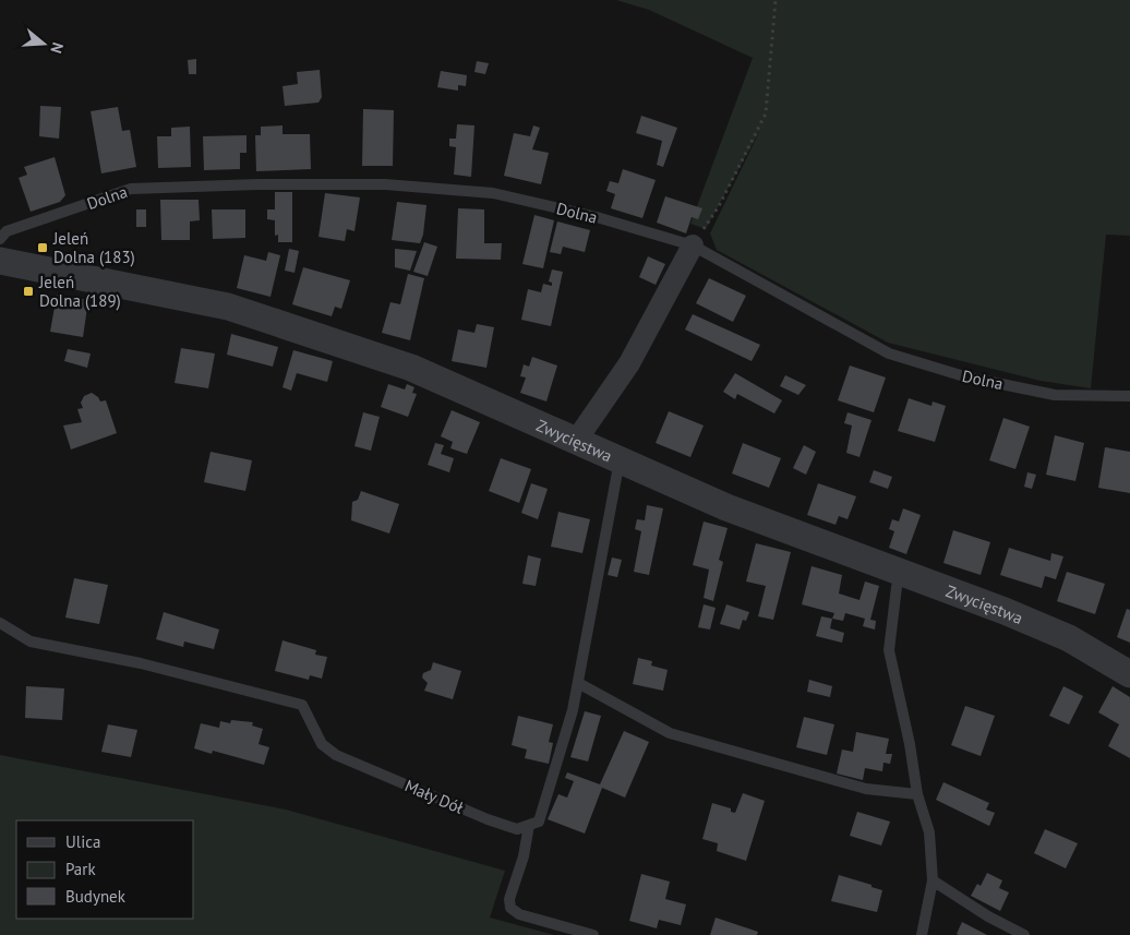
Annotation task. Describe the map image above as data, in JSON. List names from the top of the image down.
{
  "streets": {
    "street": ["Zwycięstwa"],
    "lane": ["Dolna", "Mały Dół"]
  },
  "places": {
    "transit": ["Jeleń Dolna (183)", "Jeleń Dolna (189)"]
  },
  "legend": ["Ulica", "Park", "Budynek"],
  "north": "right"
}
